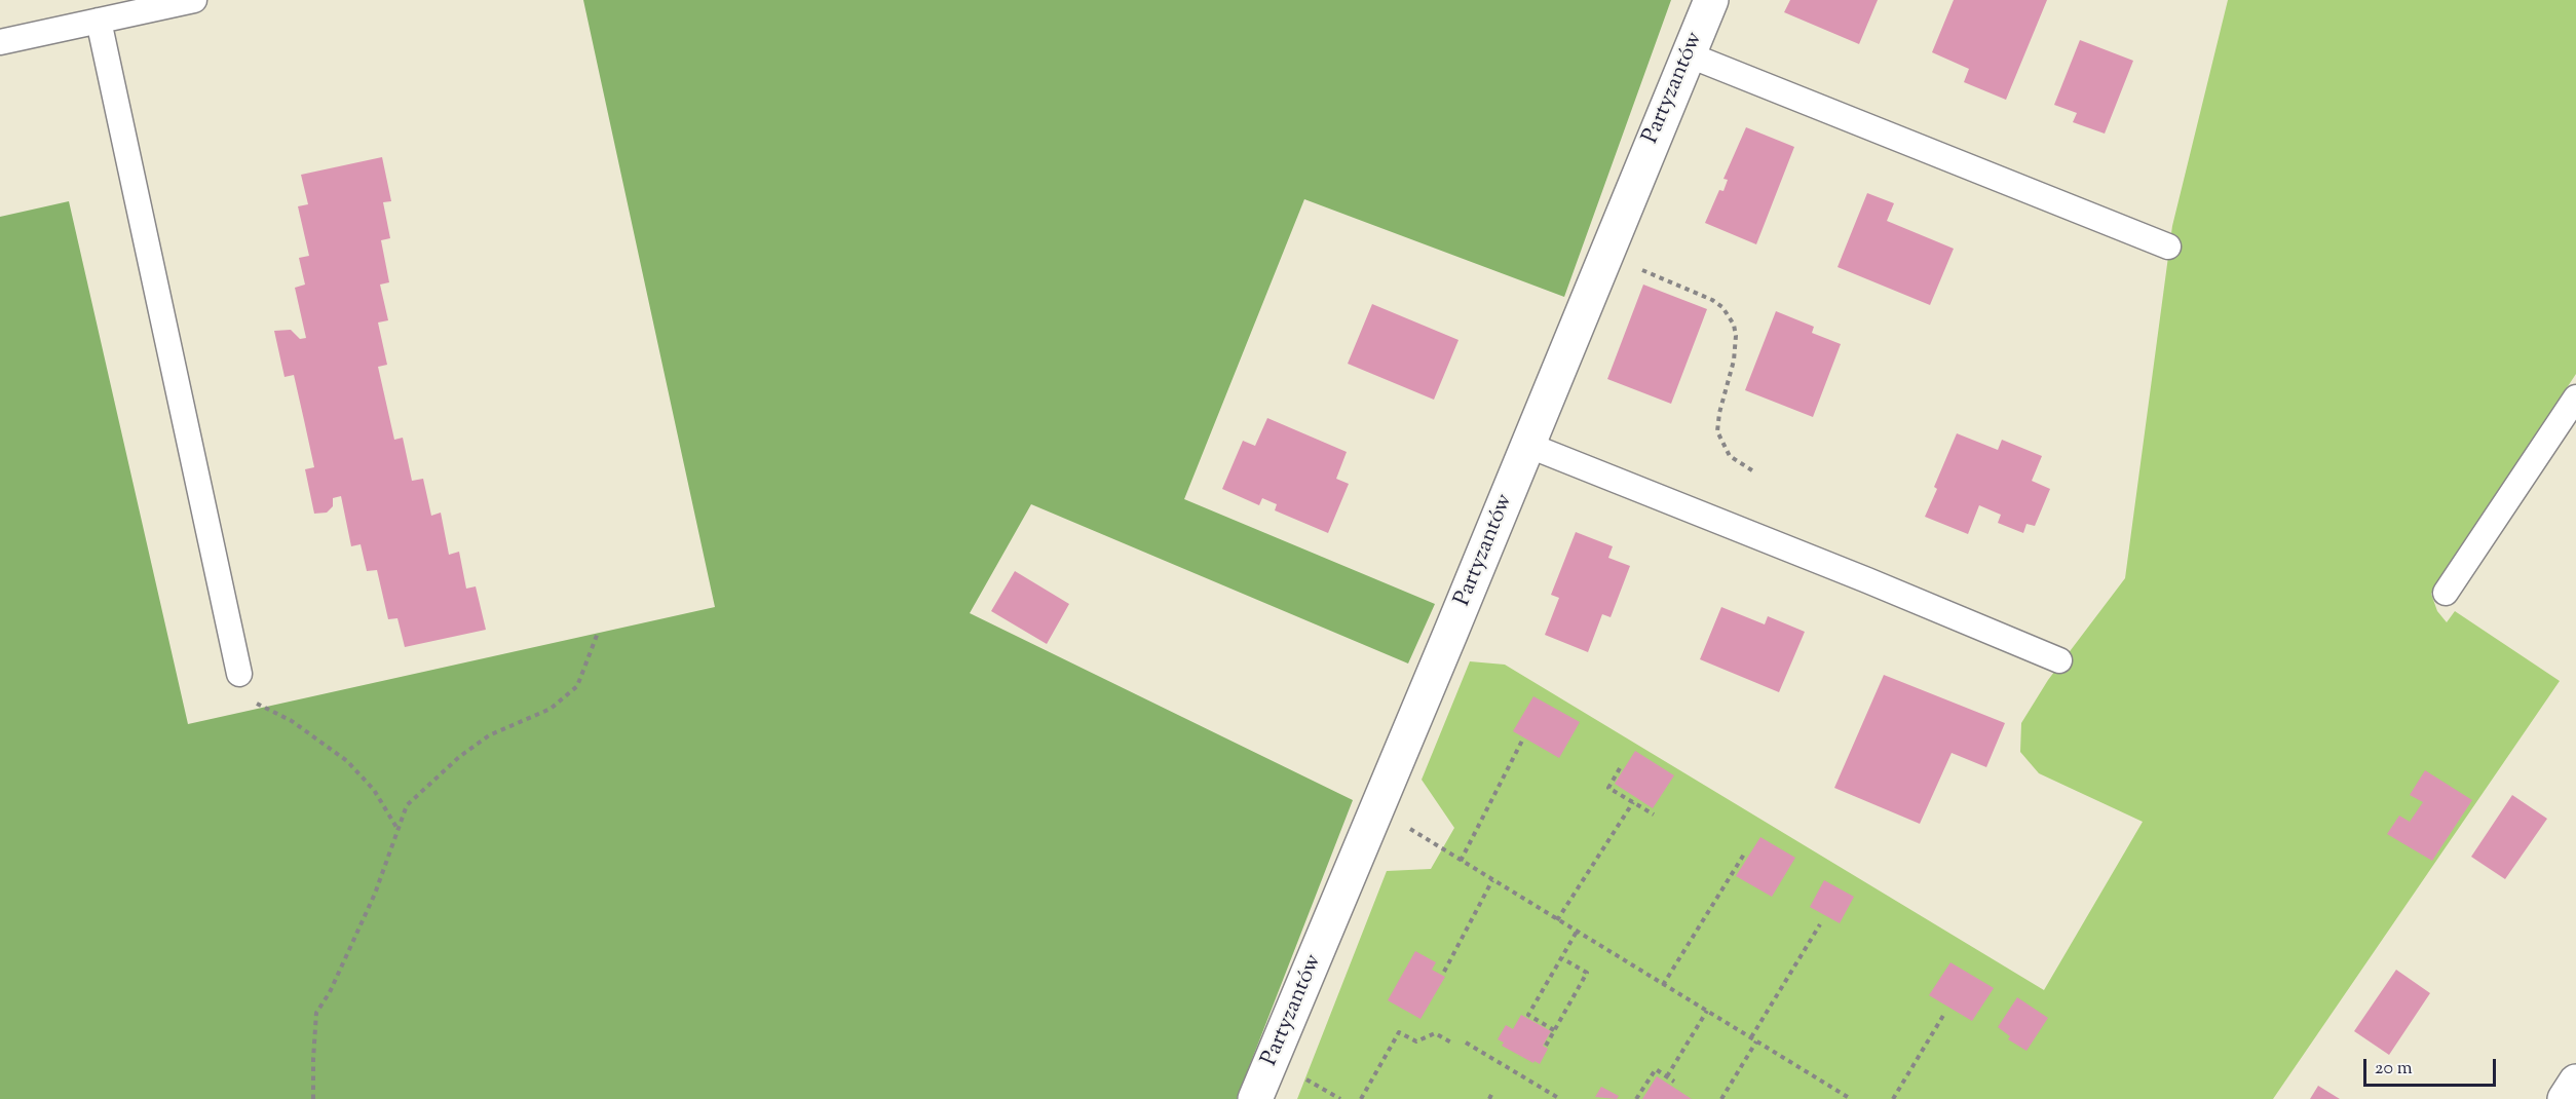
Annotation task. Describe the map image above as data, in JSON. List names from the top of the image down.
{
  "streets": {
    "street": ["Partyzantów"]
  },
  "scale_bar": "20 m"
}
